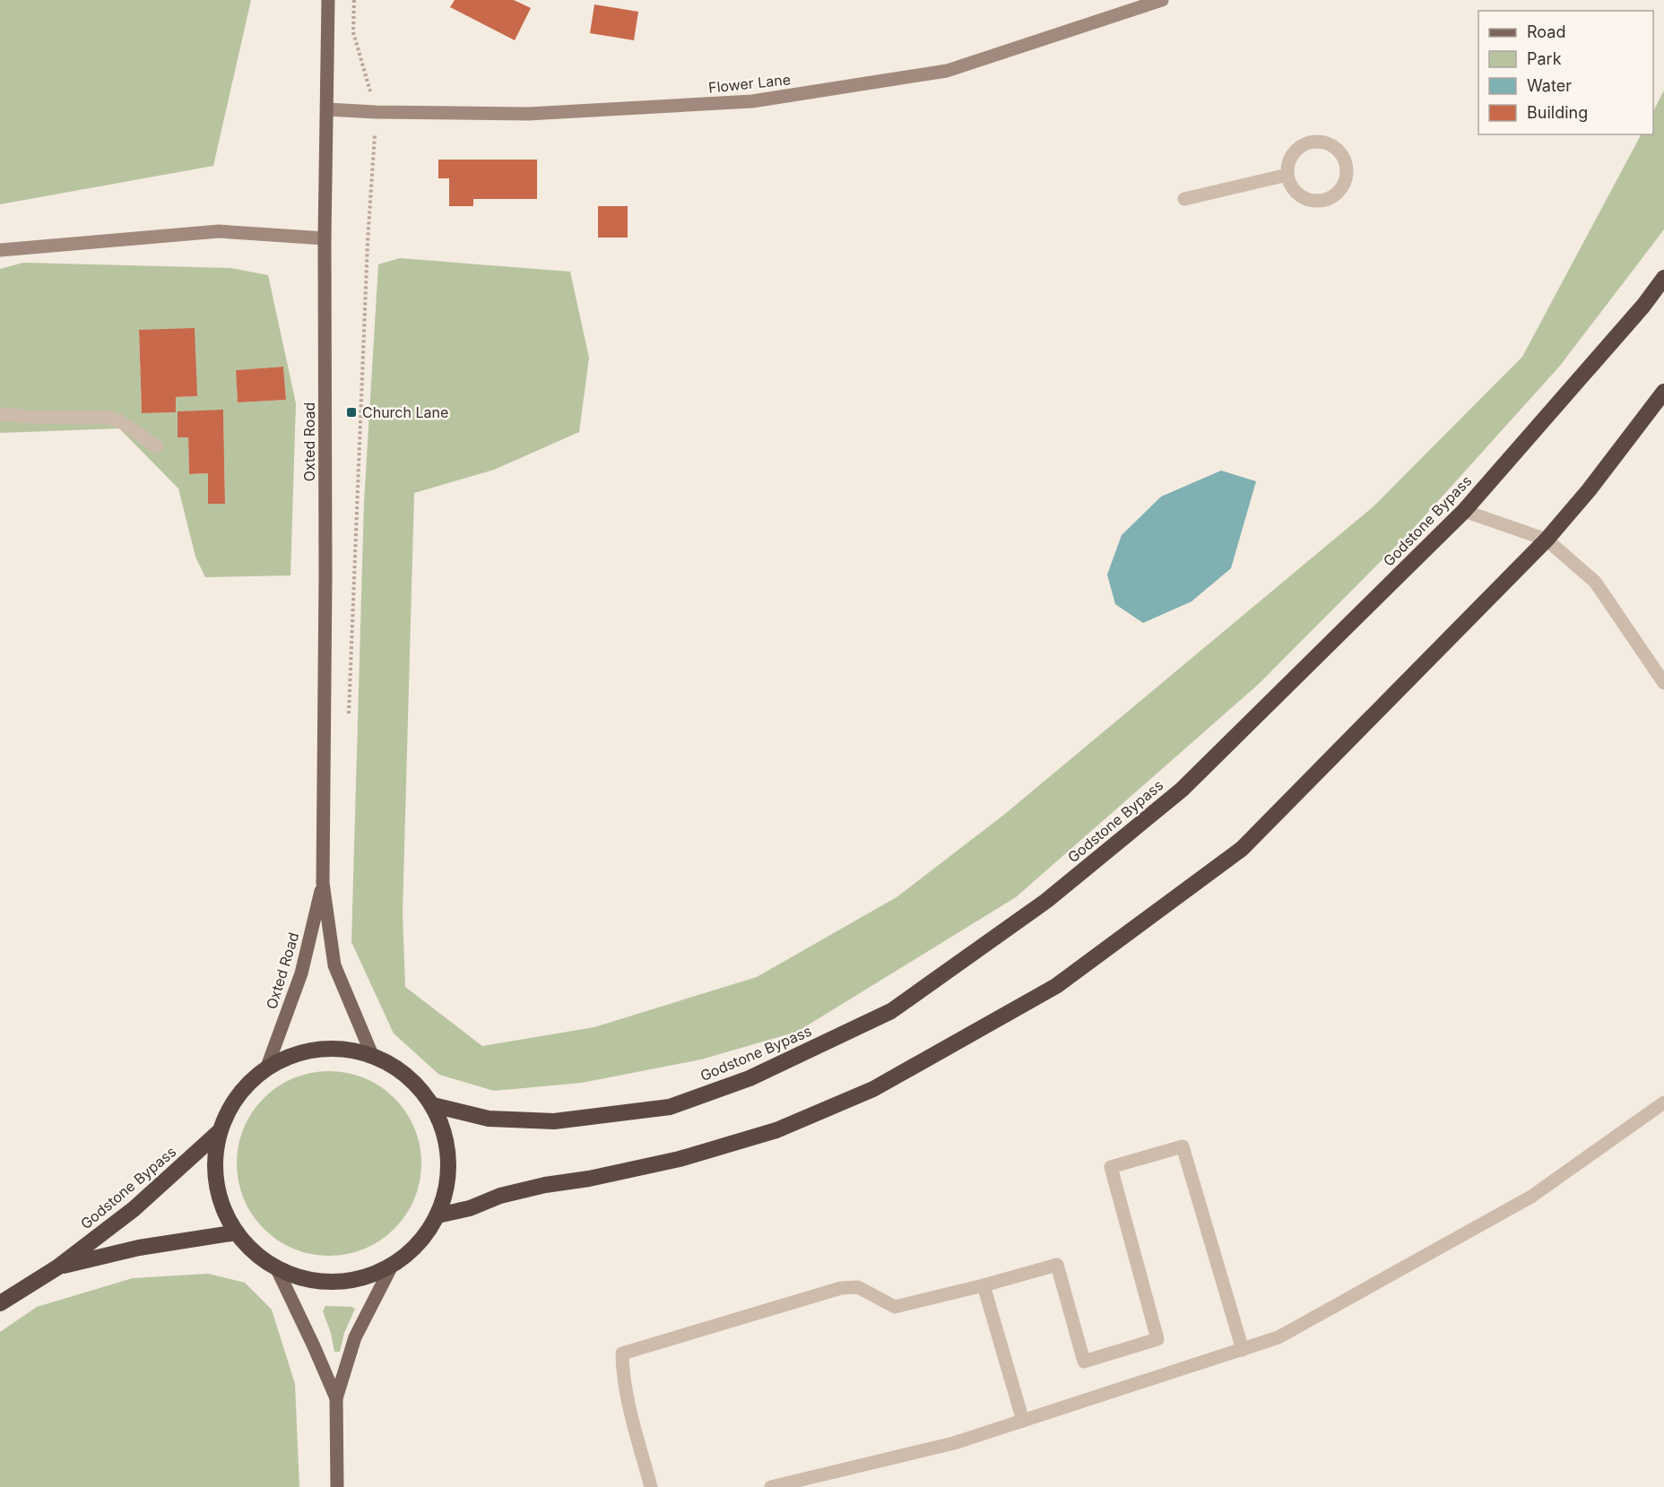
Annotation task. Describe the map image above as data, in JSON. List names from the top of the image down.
{
  "streets": {
    "highway": ["Godstone Bypass"],
    "main road": ["Oxted Road"],
    "street": ["Flower Lane"]
  },
  "crossings": [
    ["Flower Lane", "Oxted Road"]
  ],
  "places": {
    "transit": ["Church Lane"]
  },
  "legend": [
    "Road",
    "Park",
    "Water",
    "Building"
  ]
}
